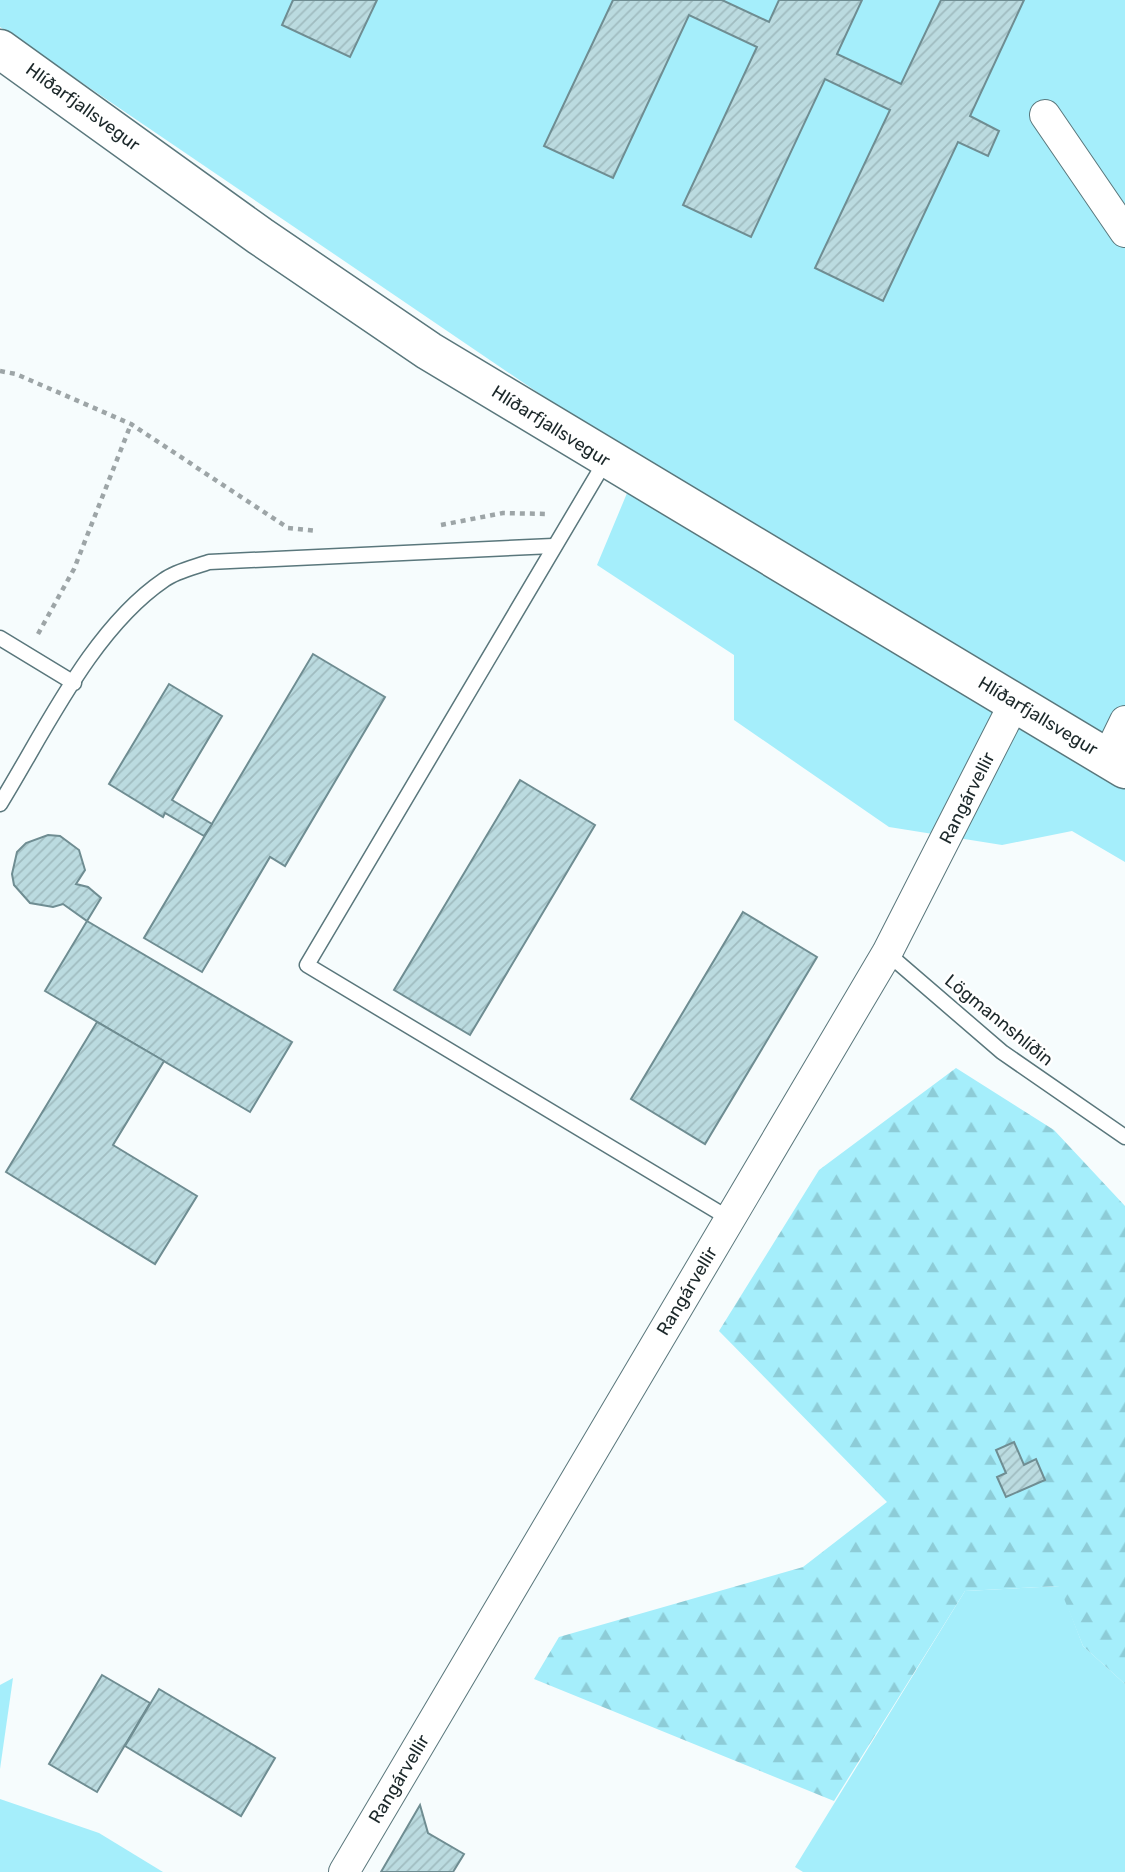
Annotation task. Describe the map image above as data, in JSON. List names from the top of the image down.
{
  "streets": {
    "main road": ["Hlíðarfjallsvegur"],
    "street": ["Rangárvellir"],
    "lane": ["Lögmannshlíðin"]
  },
  "crossings": [
    ["Hlíðarfjallsvegur", "Rangárvellir"],
    ["Rangárvellir", "Lögmannshlíðin"]
  ]
}
